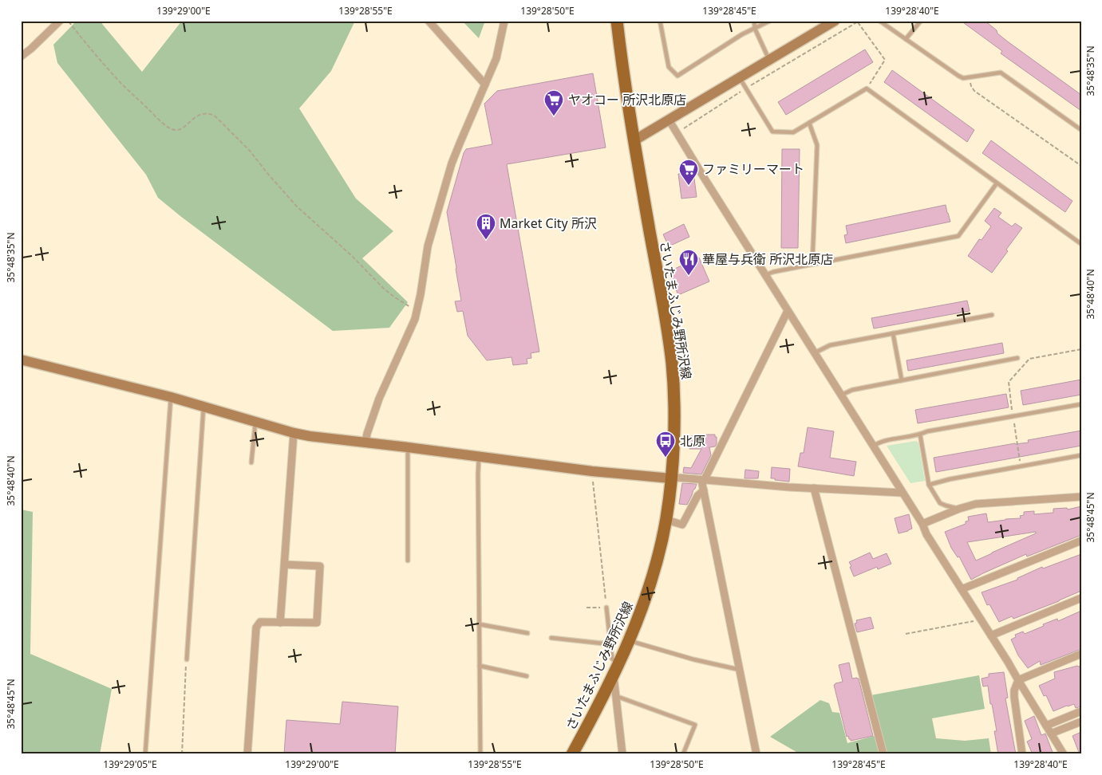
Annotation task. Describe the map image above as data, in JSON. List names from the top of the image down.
{
  "streets": {
    "main road": ["さいたまふじみ野所沢線"]
  },
  "places": {
    "supermarket": ["ヤオコー 所沢北原店", "ファミリーマート"],
    "building": ["Market City 所沢"],
    "restaurant": ["華屋与兵衛 所沢北原店"],
    "bus stop": ["北原"]
  },
  "coordinates": [
    "139°29'00\"E",
    "139°28'55\"E",
    "139°28'50\"E",
    "139°28'45\"E",
    "139°28'40\"E",
    "35°48'35\"N",
    "35°48'40\"N",
    "35°48'45\"N",
    "139°29'05\"E"
  ]
}
